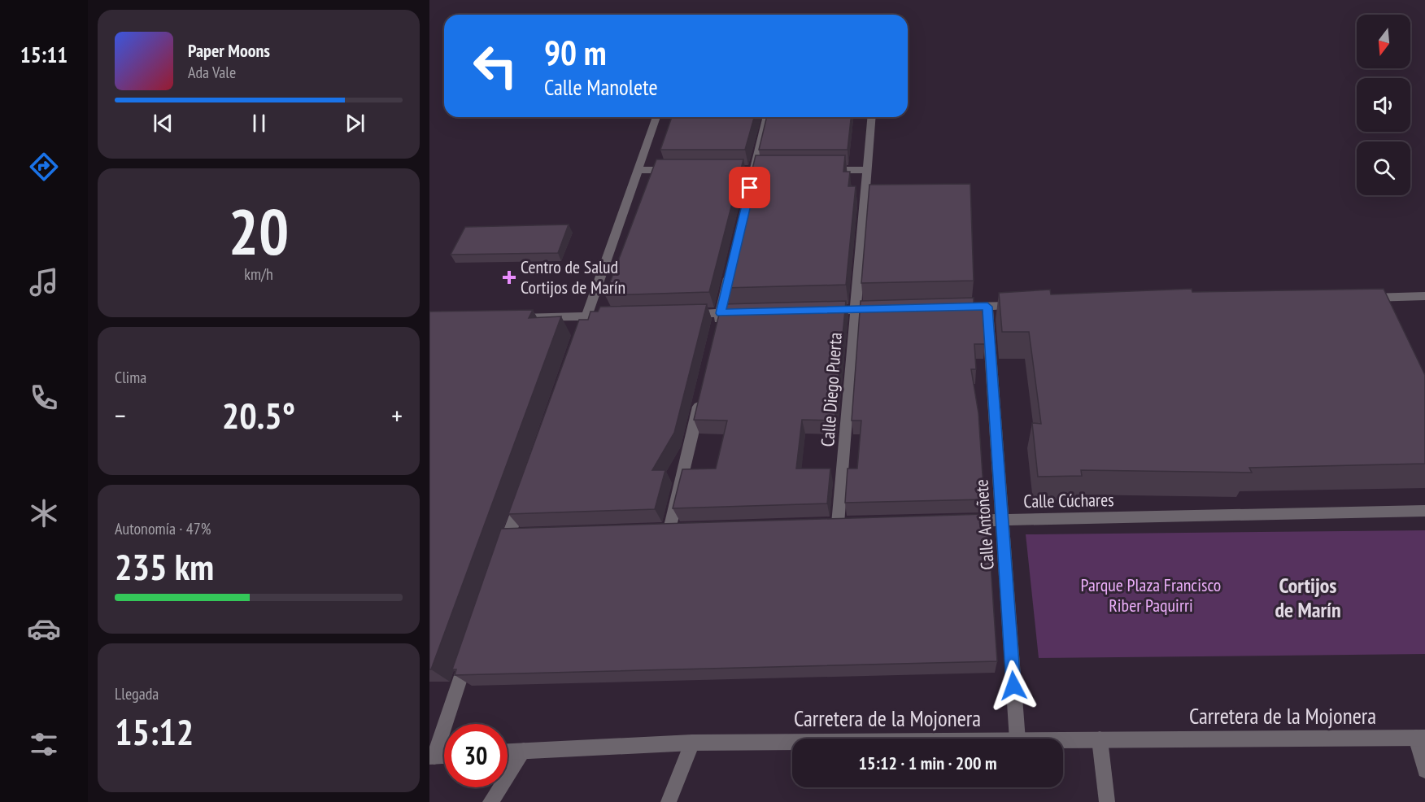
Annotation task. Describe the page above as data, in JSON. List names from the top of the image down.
{
  "streets": {
    "street": [
      "Calle Diego Puerta",
      "Calle Cúchares",
      "Calle Antoñete",
      "Carretera de la Mojonera"
    ]
  },
  "crossings": [
    ["Calle Cúchares", "Calle Antoñete"]
  ],
  "districts": ["Cortijos de Marín"],
  "parks": ["Parque Plaza Francisco Riber Paquirri"],
  "places": {
    "health": ["Centro de Salud Cortijos de Marín"]
  },
  "north": "bottom",
  "page": {
    "tabs": "15:11",
    "turn": ["90 m", "Calle Manolete"],
    "song": ["Paper Moons", "Ada Vale"],
    "tile": [
      ["20", "km/h"],
      "Clima",
      ["Autonomía · 47%", "235 km"],
      ["Llegada", "15:12"]
    ],
    "heat": ["−", "20.5°", "+"],
    "limit": "30",
    "trip": "15:12 · 1 min · 200 m"
  }
}
